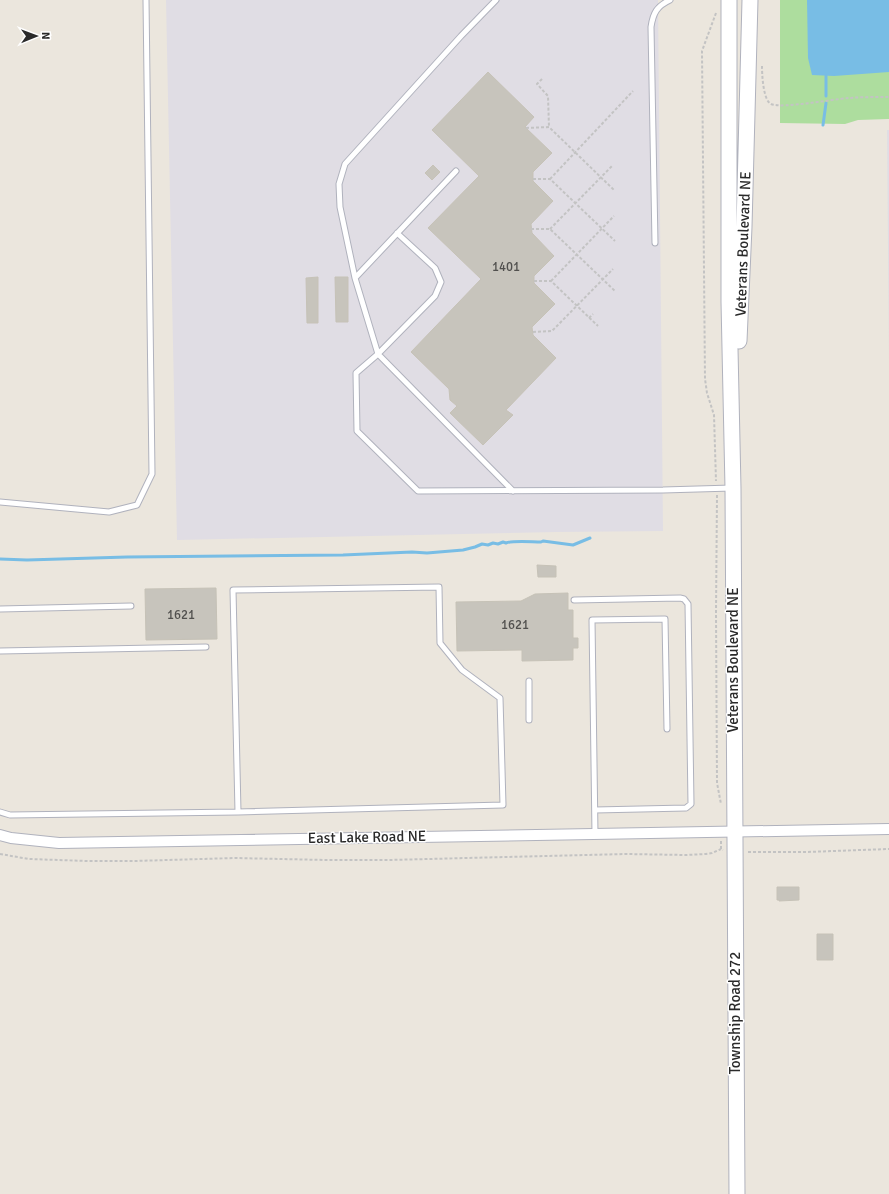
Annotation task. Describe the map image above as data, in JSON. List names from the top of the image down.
{
  "streets": {
    "main road": ["Veterans Boulevard NE", "Township Road 272"],
    "street": ["East Lake Road NE"]
  },
  "crossings": [
    ["Veterans Boulevard NE", "East Lake Road NE"],
    ["Veterans Boulevard NE", "Township Road 272"],
    ["East Lake Road NE", "Township Road 272"]
  ],
  "house_numbers": ["1401", "1621", "1621"],
  "north": "right"
}
